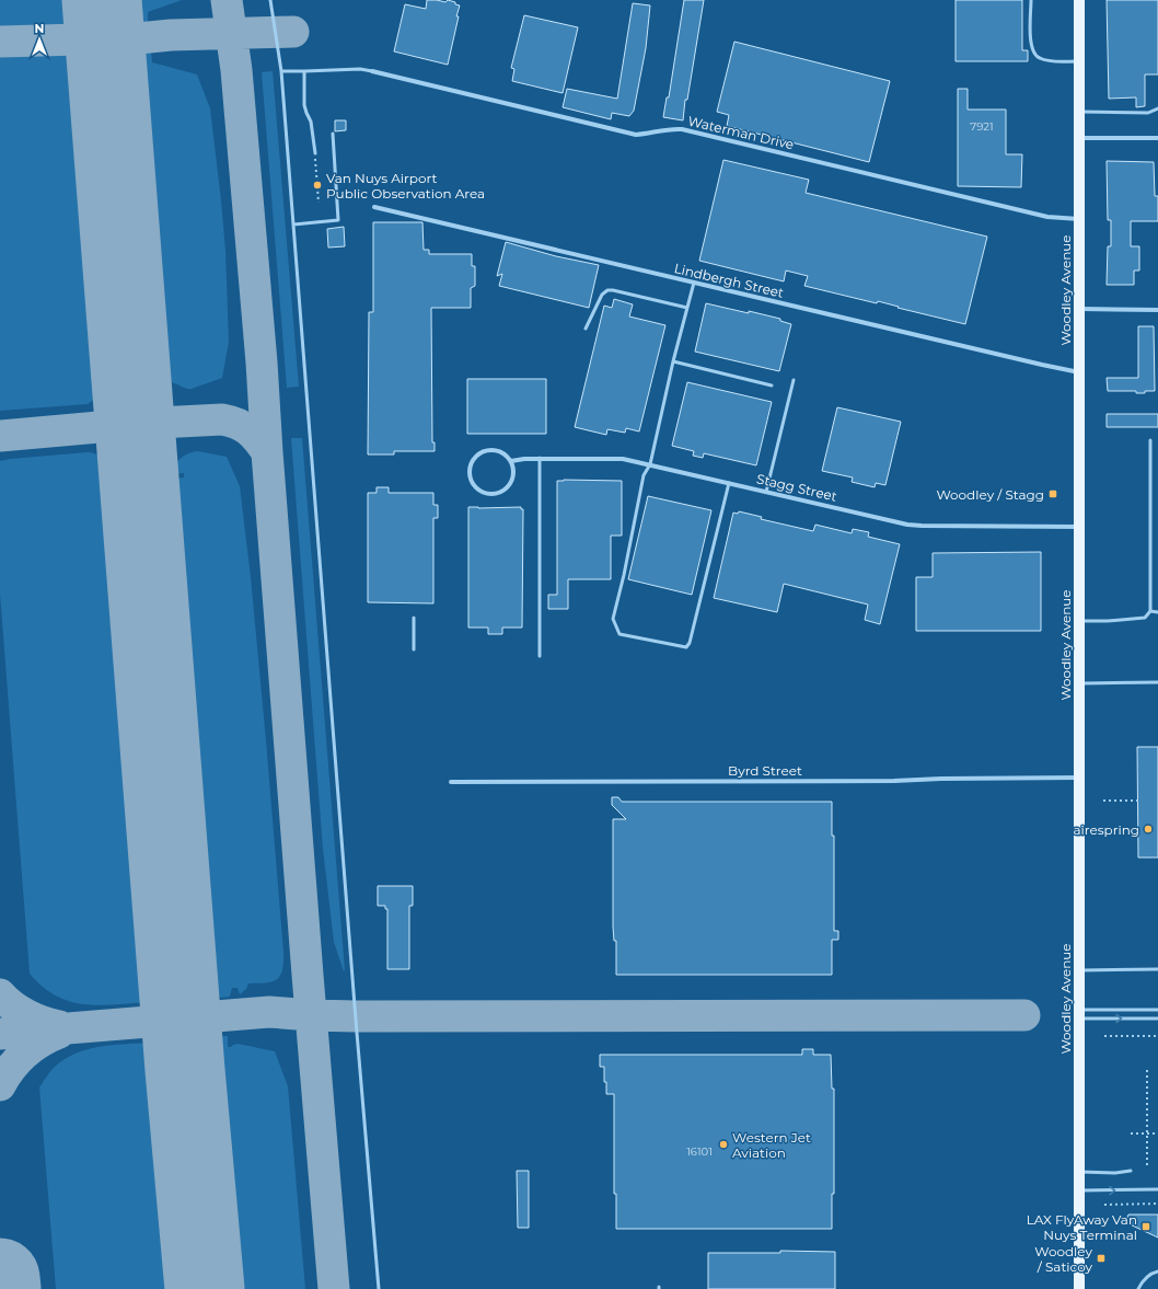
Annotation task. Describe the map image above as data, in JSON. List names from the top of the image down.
{
  "streets": {
    "main road": ["Woodley Avenue"],
    "street": [
      "Waterman Drive",
      "Lindbergh Street",
      "Stagg Street",
      "Byrd Street"
    ]
  },
  "crossings": [
    ["Waterman Drive", "Woodley Avenue"],
    ["Lindbergh Street", "Woodley Avenue"],
    ["Woodley Avenue", "Stagg Street"],
    ["Woodley Avenue", "Byrd Street"]
  ],
  "places": {
    "other": ["Van Nuys Airport Public Observation Area", "airespring", "Western Jet Aviation"],
    "transit": ["Woodley / Stagg", "LAX FlyAway Van Nuys Terminal", "Woodley / Saticoy"]
  },
  "house_numbers": ["7921", "16101"],
  "north": "top"
}
